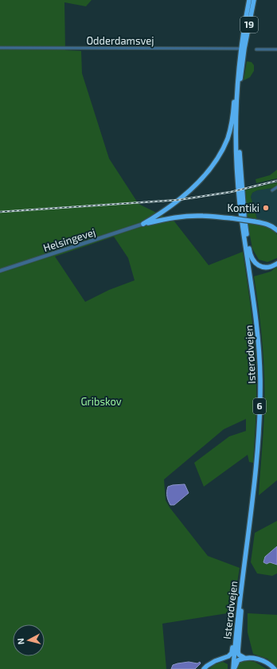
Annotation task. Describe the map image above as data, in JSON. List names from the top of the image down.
{
  "streets": {
    "highway": ["19", "Isterødvejen", "6"],
    "street": ["Odderdamsvej", "Helsingevej"]
  },
  "crossings": [
    ["Odderdamsvej", "Isterødvejen"]
  ],
  "parks": ["Gribskov"],
  "places": ["Kontiki"],
  "north": "left"
}
